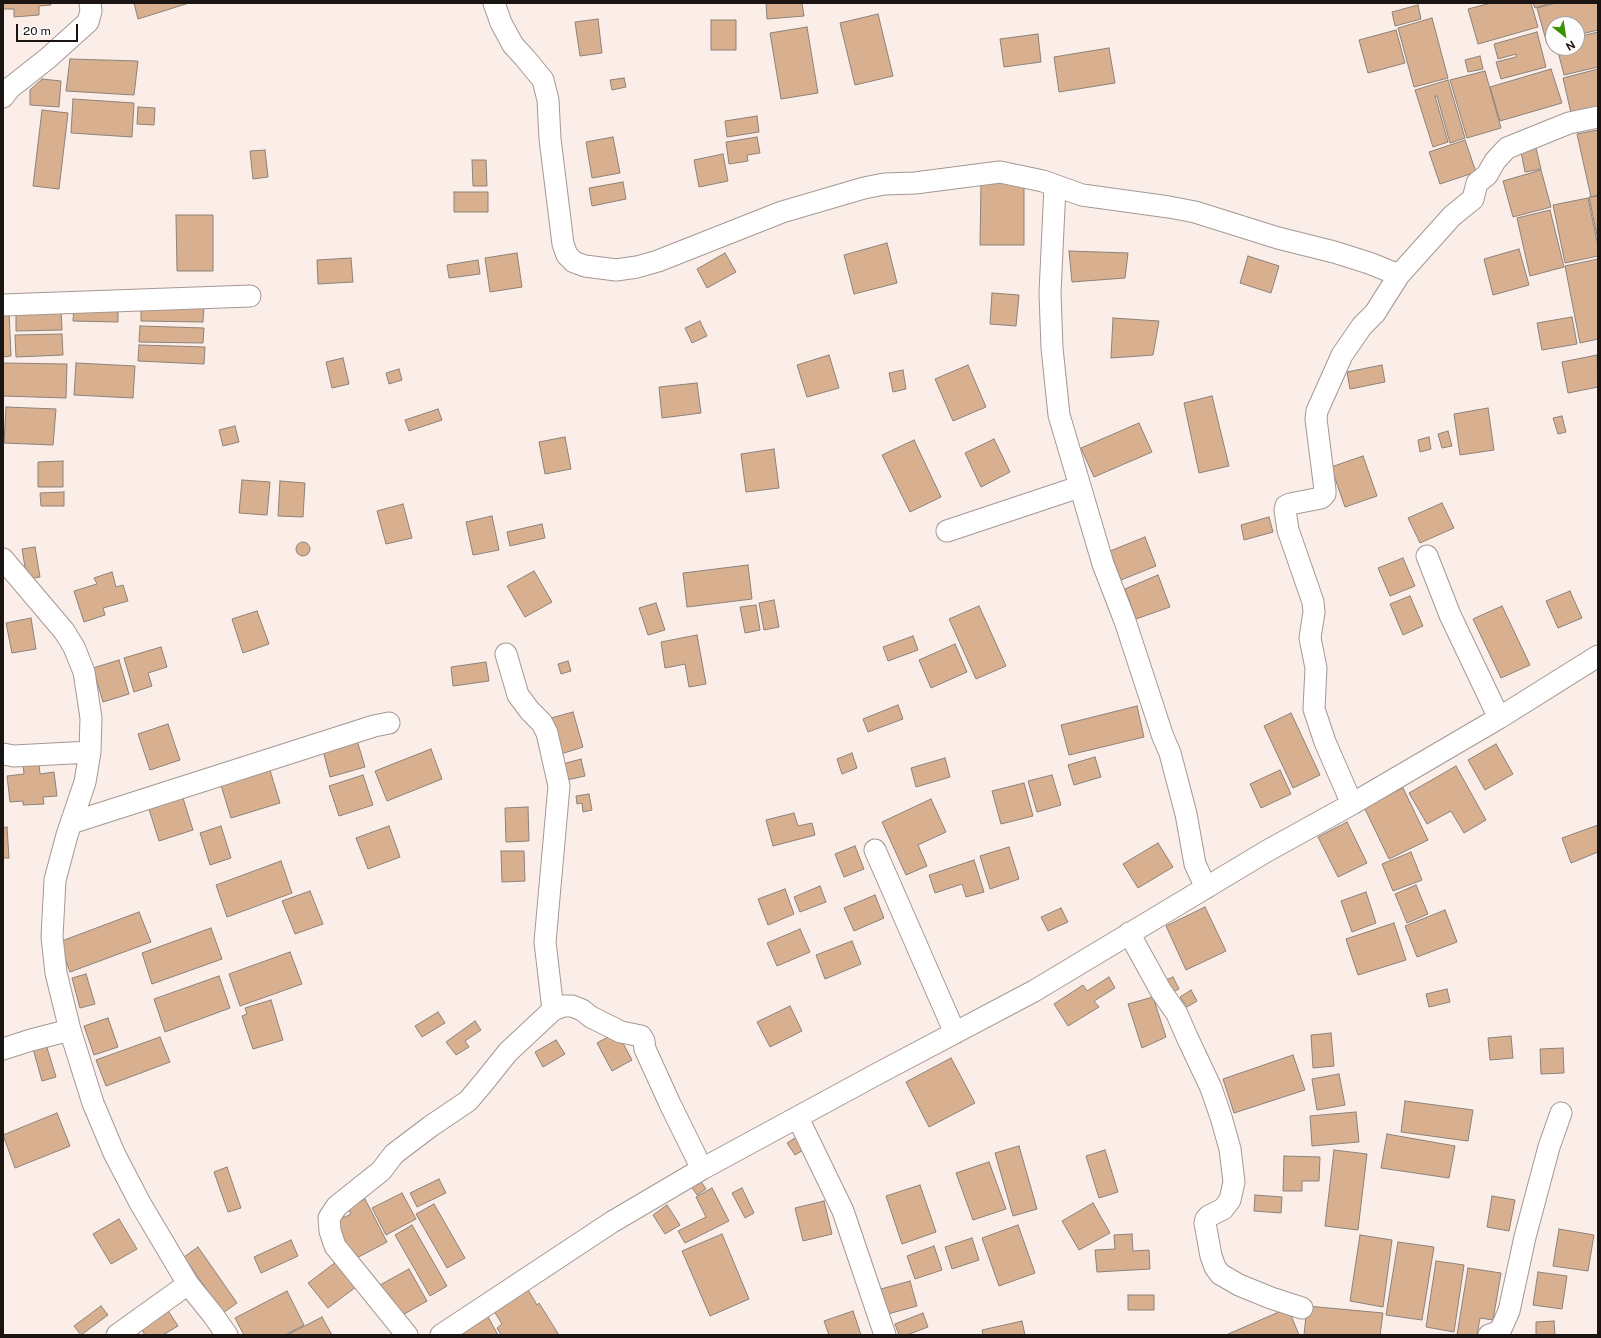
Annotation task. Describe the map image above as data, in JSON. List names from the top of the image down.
{
  "scale_bar": "20 m",
  "north": "bottom right"
}
